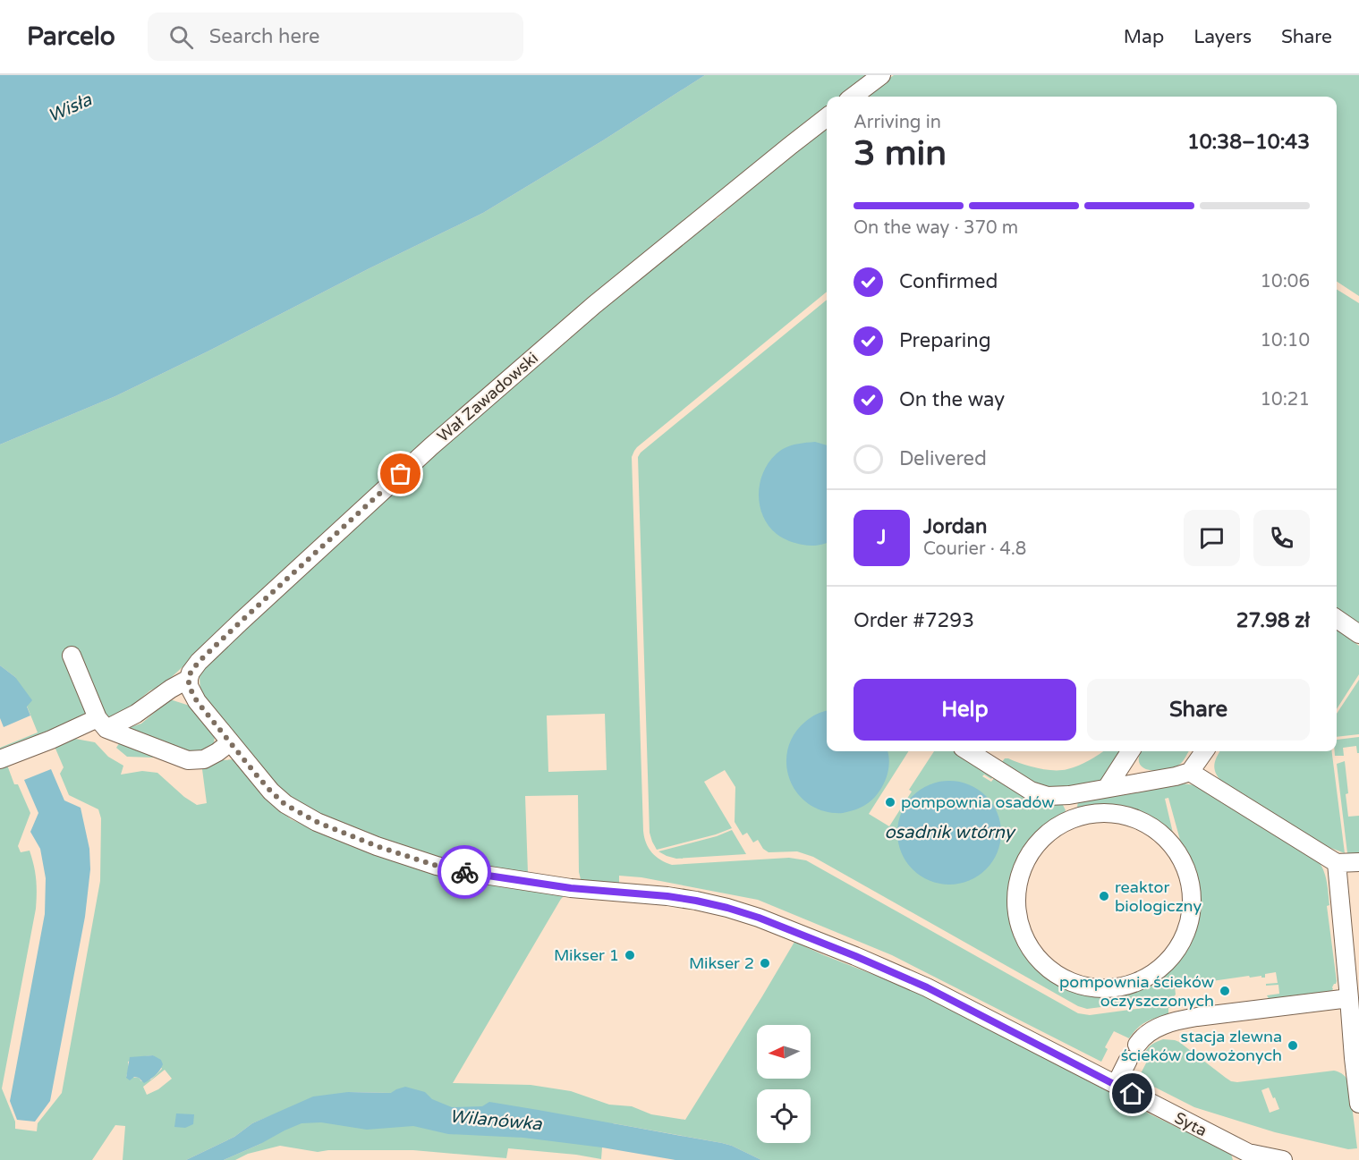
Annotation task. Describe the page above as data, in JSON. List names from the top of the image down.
{
  "streets": {
    "street": ["Wał Zawadowski", "Syta"]
  },
  "crossings": [
    ["Wał Zawadowski", "Syta"]
  ],
  "water": ["Wisła", "osadnik wtórny", "Wilanówka"],
  "places": [
    "pompownia osadów",
    "reaktor biologiczny",
    "Mikser 1",
    "Mikser 2",
    "pompownia ścieków oczyszczonych",
    "stacja zlewna ścieków dowożonych"
  ],
  "north": "left",
  "page": {
    "header": "Parcelo",
    "search": "Search here",
    "nav": ["Map", "Layers", "Share"],
    "heading": ["3 min", "Arriving in", "10:38–10:43"],
    "panel": [
      "Jordan",
      "Courier · 4.8",
      "Order #7293",
      "27.98 zł"
    ],
    "bar": "On the way · 370 m",
    "list": [
      ["Confirmed", "10:06"],
      ["Preparing", "10:10"],
      ["On the way", "10:21"],
      "Delivered"
    ],
    "round": "J",
    "buttons": ["Help", "Share"]
  }
}
